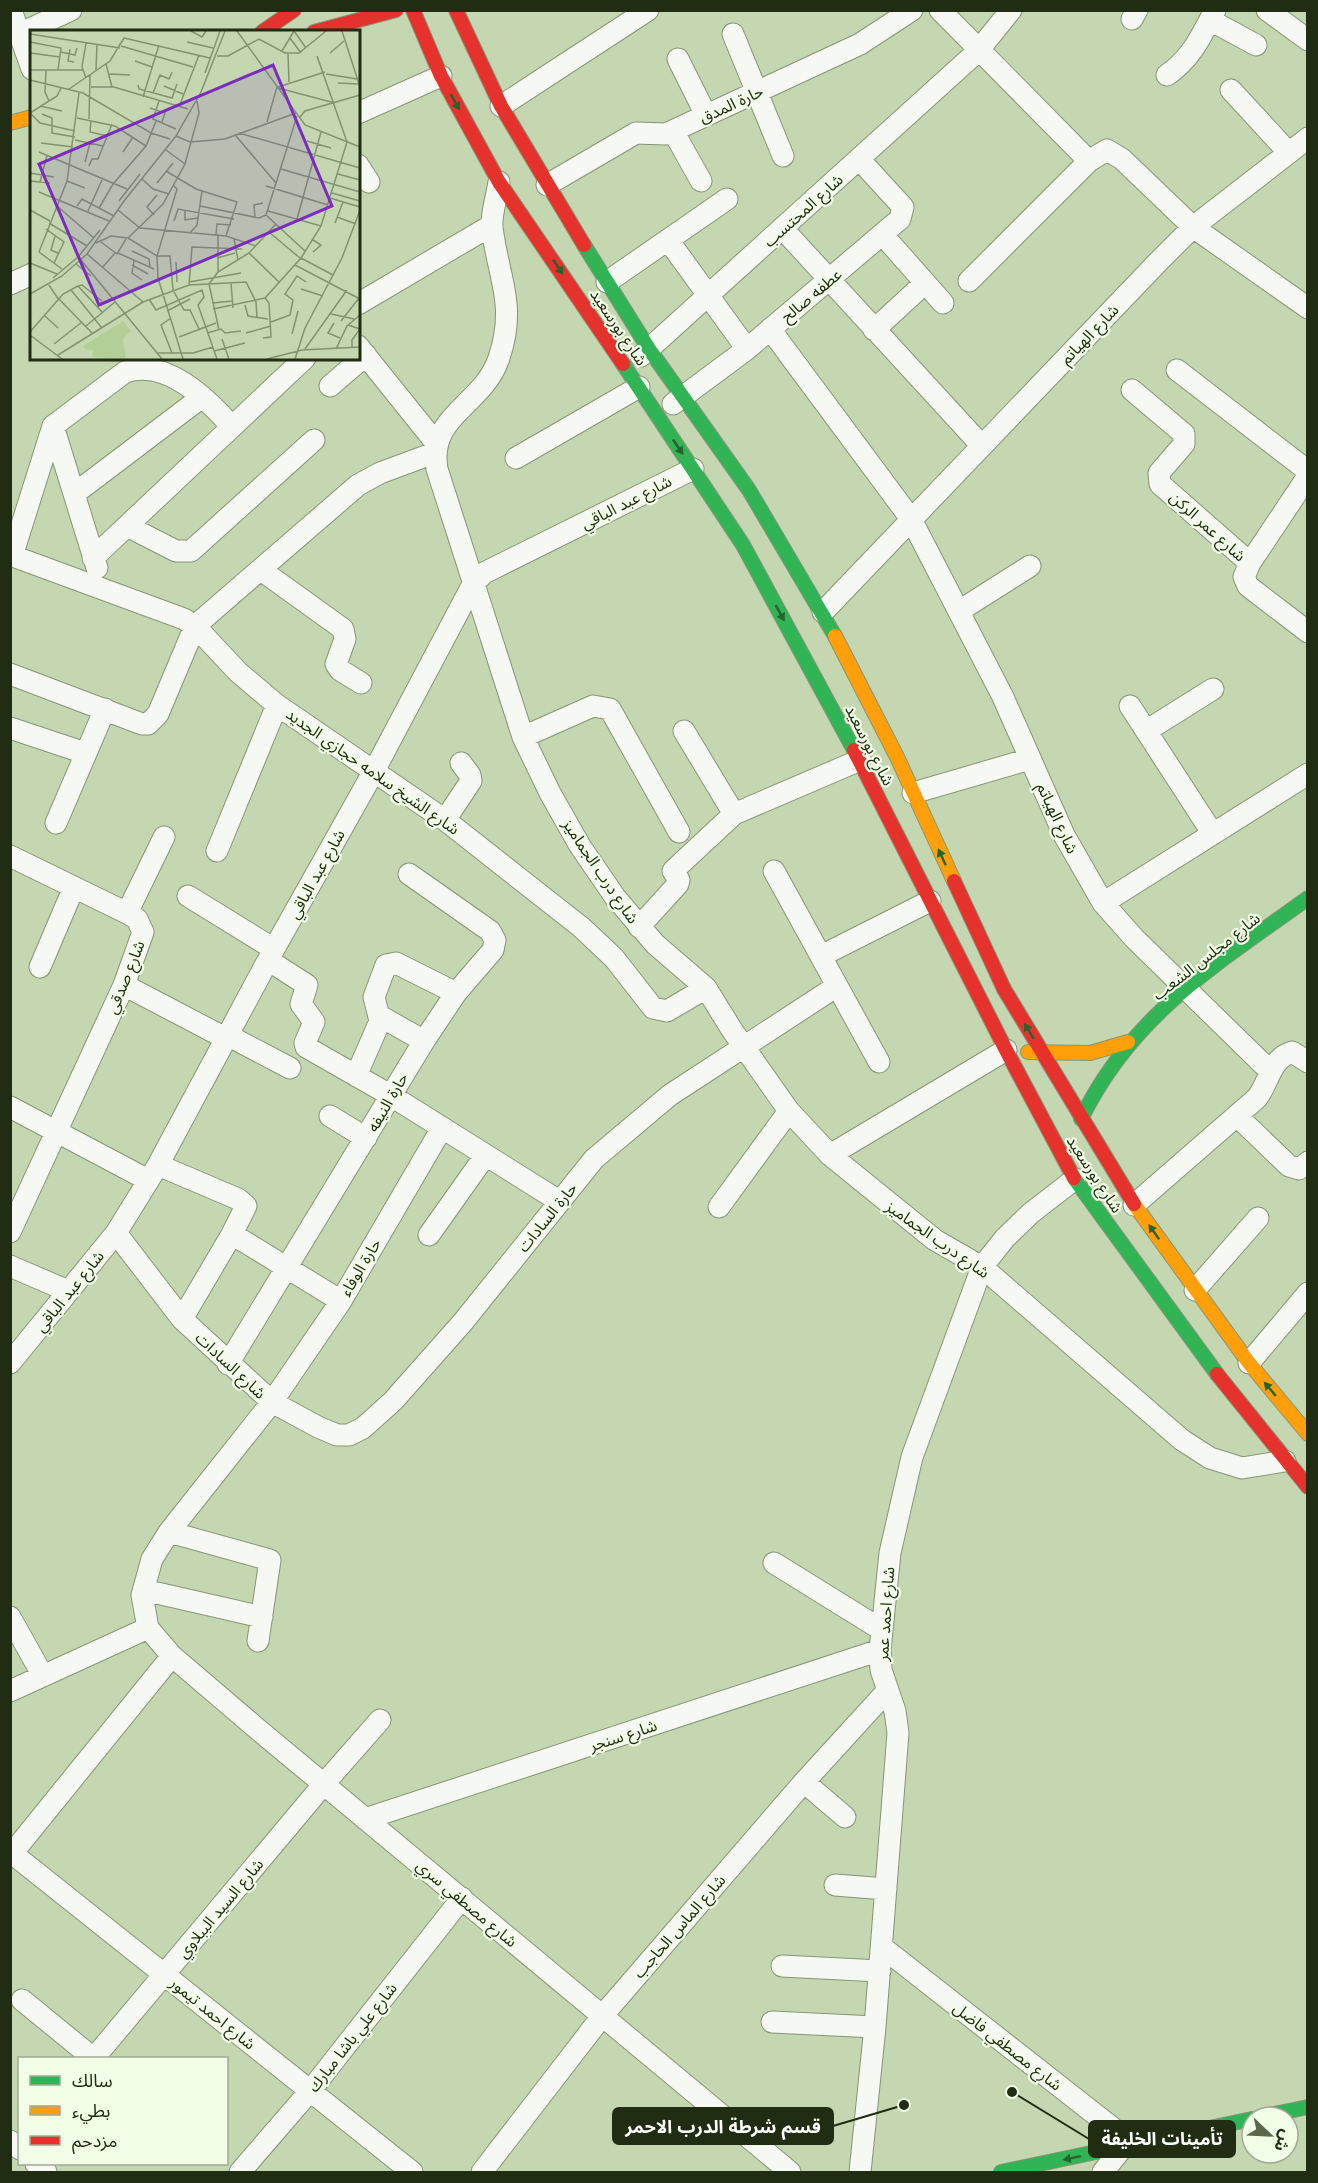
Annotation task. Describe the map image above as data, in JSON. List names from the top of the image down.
{
  "streets": {
    "main road": ["شارع بورسعيد", "شارع مجلس الشعب"],
    "street": [
      "حارة المدق",
      "شارع المحتسب",
      "عطفه صالح",
      "شارع الهياتم",
      "شارع عبد الباقي",
      "شارع عمر الركن",
      "شارع الشيخ سلامه حجازي الجديد",
      "شارع درب الجماميز",
      "شارع صدقي",
      "حارة النيفه",
      "حارة السادات",
      "حارة الوفاء",
      "شارع السادات",
      "شارع احمد عمر",
      "شارع سنجر",
      "شارع مصطفي سري",
      "شارع السيد الببلاوي",
      "شارع الماس الحاجب",
      "شارع احمد تيمور",
      "شارع علي باشا مبارك",
      "شارع مصطفي فاضل"
    ]
  },
  "crossings": [
    ["حارة المدق", "شارع بورسعيد"],
    ["شارع المحتسب", "عطفه صالح"],
    ["شارع المحتسب", "شارع بورسعيد"],
    ["عطفه صالح", "شارع بورسعيد"],
    ["شارع بورسعيد", "شارع الهياتم"],
    ["شارع بورسعيد", "شارع عبد الباقي"],
    ["شارع بورسعيد", "شارع درب الجماميز"],
    ["شارع بورسعيد", "شارع مجلس الشعب"],
    ["شارع بورسعيد", "شارع احمد عمر"],
    ["شارع الهياتم", "شارع مجلس الشعب"],
    ["شارع عبد الباقي", "شارع الشيخ سلامه حجازي الجديد"],
    ["شارع عبد الباقي", "شارع درب الجماميز"],
    ["شارع عبد الباقي", "شارع السادات"],
    ["شارع الشيخ سلامه حجازي الجديد", "شارع درب الجماميز"],
    ["شارع درب الجماميز", "حارة السادات"],
    ["شارع درب الجماميز", "شارع احمد عمر"],
    ["حارة النيفه", "شارع السادات"],
    ["حارة السادات", "شارع السادات"],
    ["حارة الوفاء", "شارع السادات"],
    ["شارع احمد عمر", "شارع سنجر"],
    ["شارع احمد عمر", "شارع الماس الحاجب"],
    ["شارع احمد عمر", "شارع مصطفي فاضل"],
    ["شارع سنجر", "شارع مصطفي سري"],
    ["شارع مصطفي سري", "شارع السيد الببلاوي"],
    ["شارع مصطفي سري", "شارع الماس الحاجب"],
    ["شارع مصطفي سري", "شارع علي باشا مبارك"],
    ["شارع السيد الببلاوي", "شارع احمد تيمور"],
    ["شارع احمد تيمور", "شارع علي باشا مبارك"]
  ],
  "places": ["تأمينات الخليفة", "قسم شرطة الدرب الاحمر"],
  "legend": ["سالك", "بطيء", "مزدحم"],
  "north": "bottom right"
}
